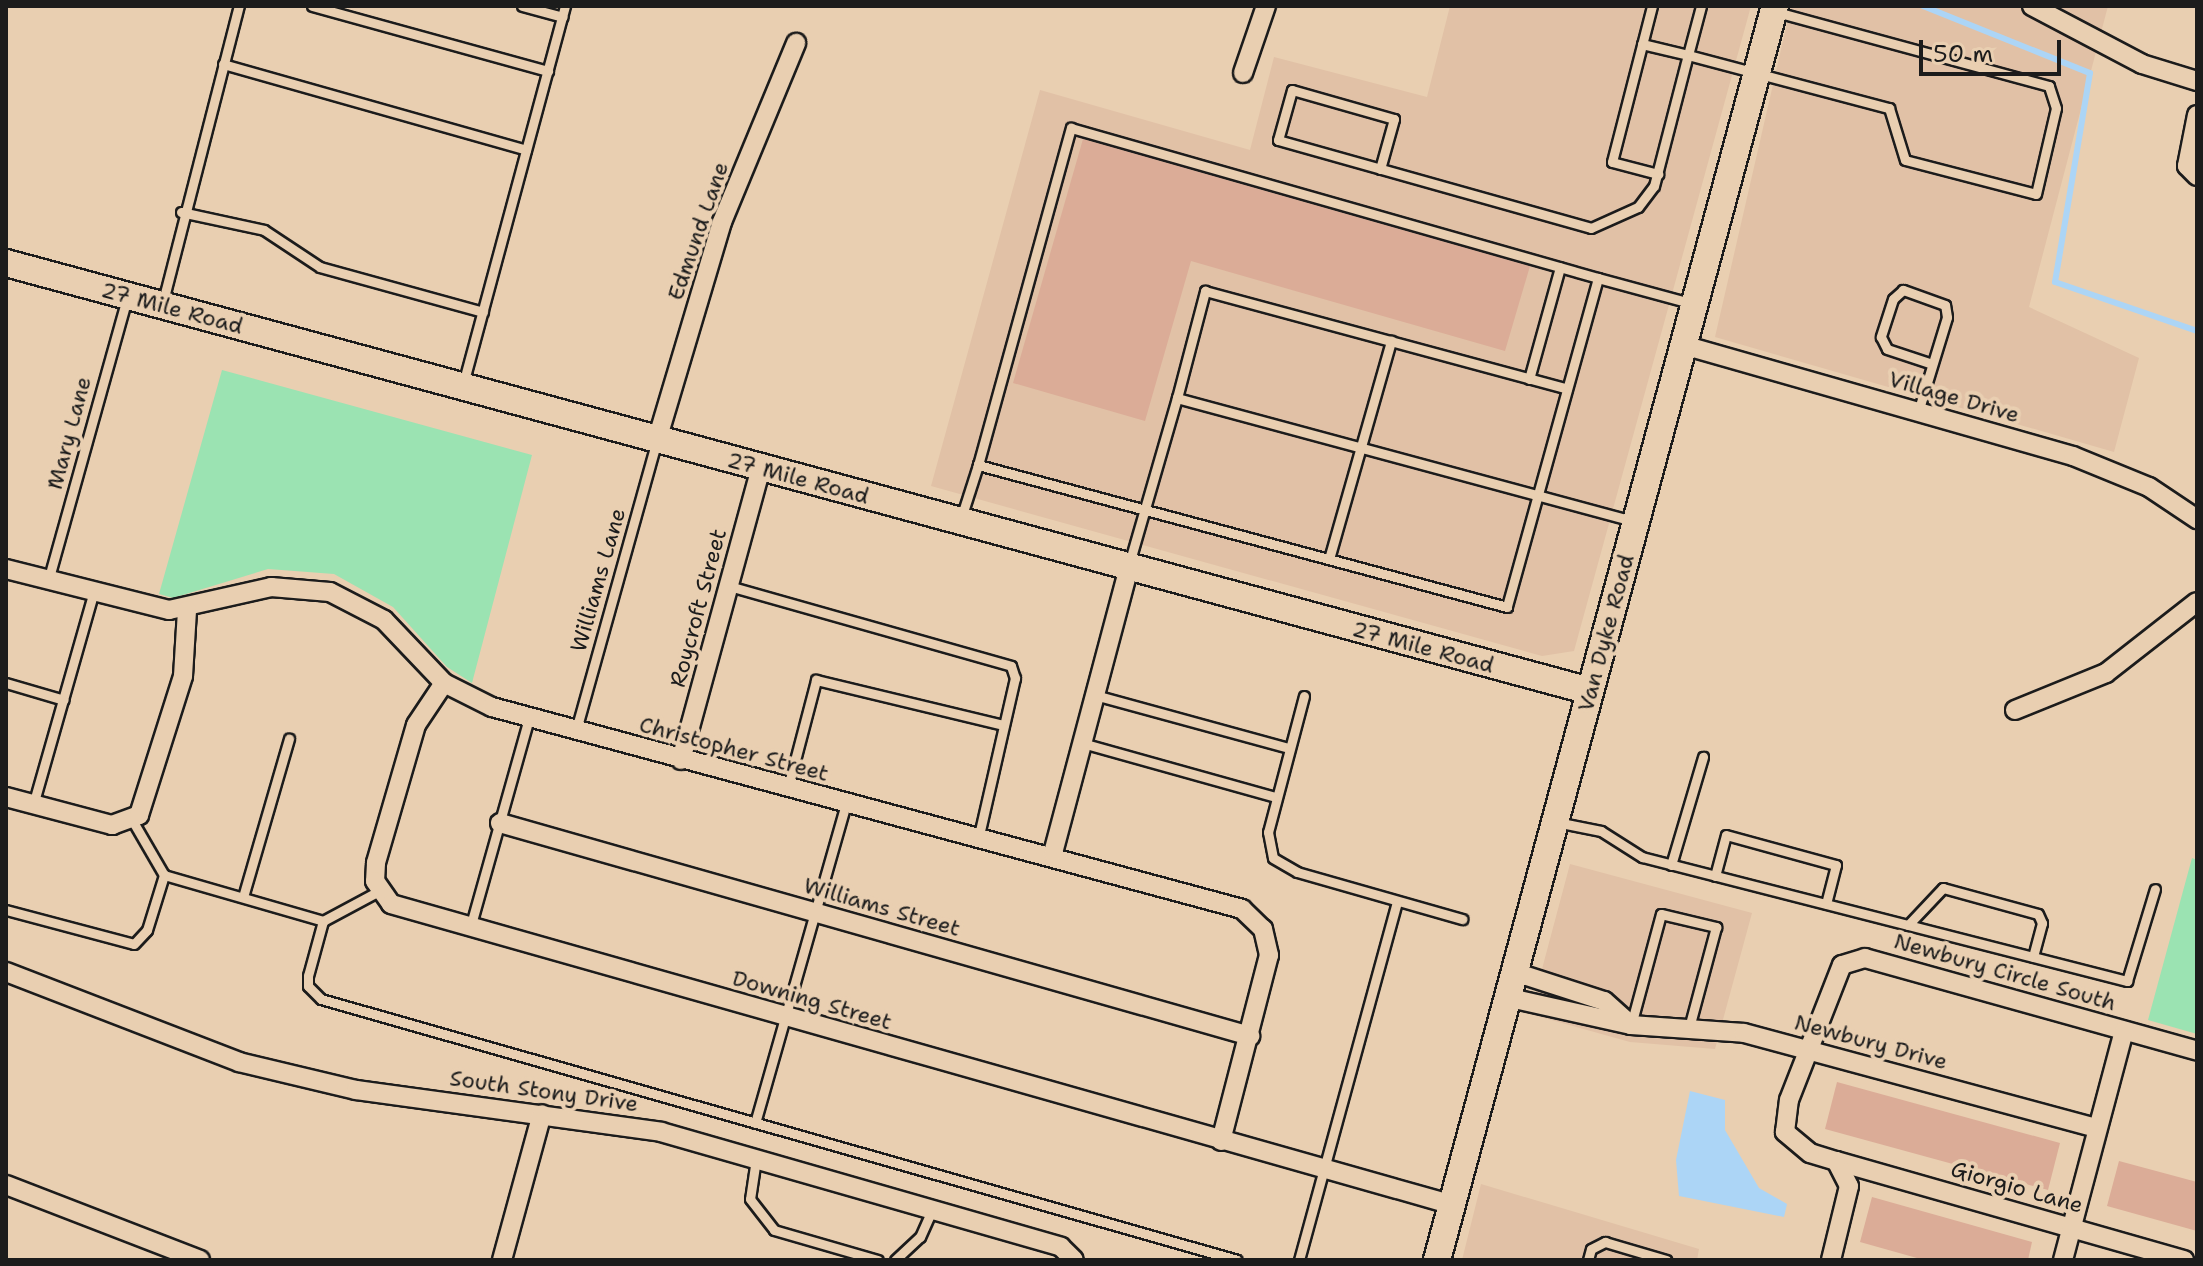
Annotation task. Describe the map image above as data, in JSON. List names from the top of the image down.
{
  "streets": {
    "street": [
      "Edmund Lane",
      "27 Mile Road",
      "Village Drive",
      "Roycroft Street",
      "Van Dyke Road",
      "Christopher Street",
      "Williams Street",
      "Newbury Circle South",
      "Downing Street",
      "Newbury Drive",
      "South Stony Drive",
      "Giorgio Lane"
    ],
    "lane": ["Mary Lane", "Williams Lane"]
  },
  "crossings": [
    ["Edmund Lane", "27 Mile Road"],
    ["Edmund Lane", "Williams Lane"],
    ["27 Mile Road", "Mary Lane"],
    ["27 Mile Road", "Williams Lane"],
    ["27 Mile Road", "Roycroft Street"],
    ["27 Mile Road", "Van Dyke Road"],
    ["Village Drive", "Van Dyke Road"],
    ["Mary Lane", "Christopher Street"],
    ["Williams Lane", "Christopher Street"],
    ["Roycroft Street", "Christopher Street"],
    ["Van Dyke Road", "Downing Street"],
    ["Van Dyke Road", "Newbury Drive"],
    ["Christopher Street", "Williams Street"],
    ["Christopher Street", "Downing Street"],
    ["Newbury Circle South", "Newbury Drive"],
    ["Newbury Circle South", "Giorgio Lane"],
    ["Newbury Drive", "Giorgio Lane"]
  ],
  "scale_bar": "50 m"
}
